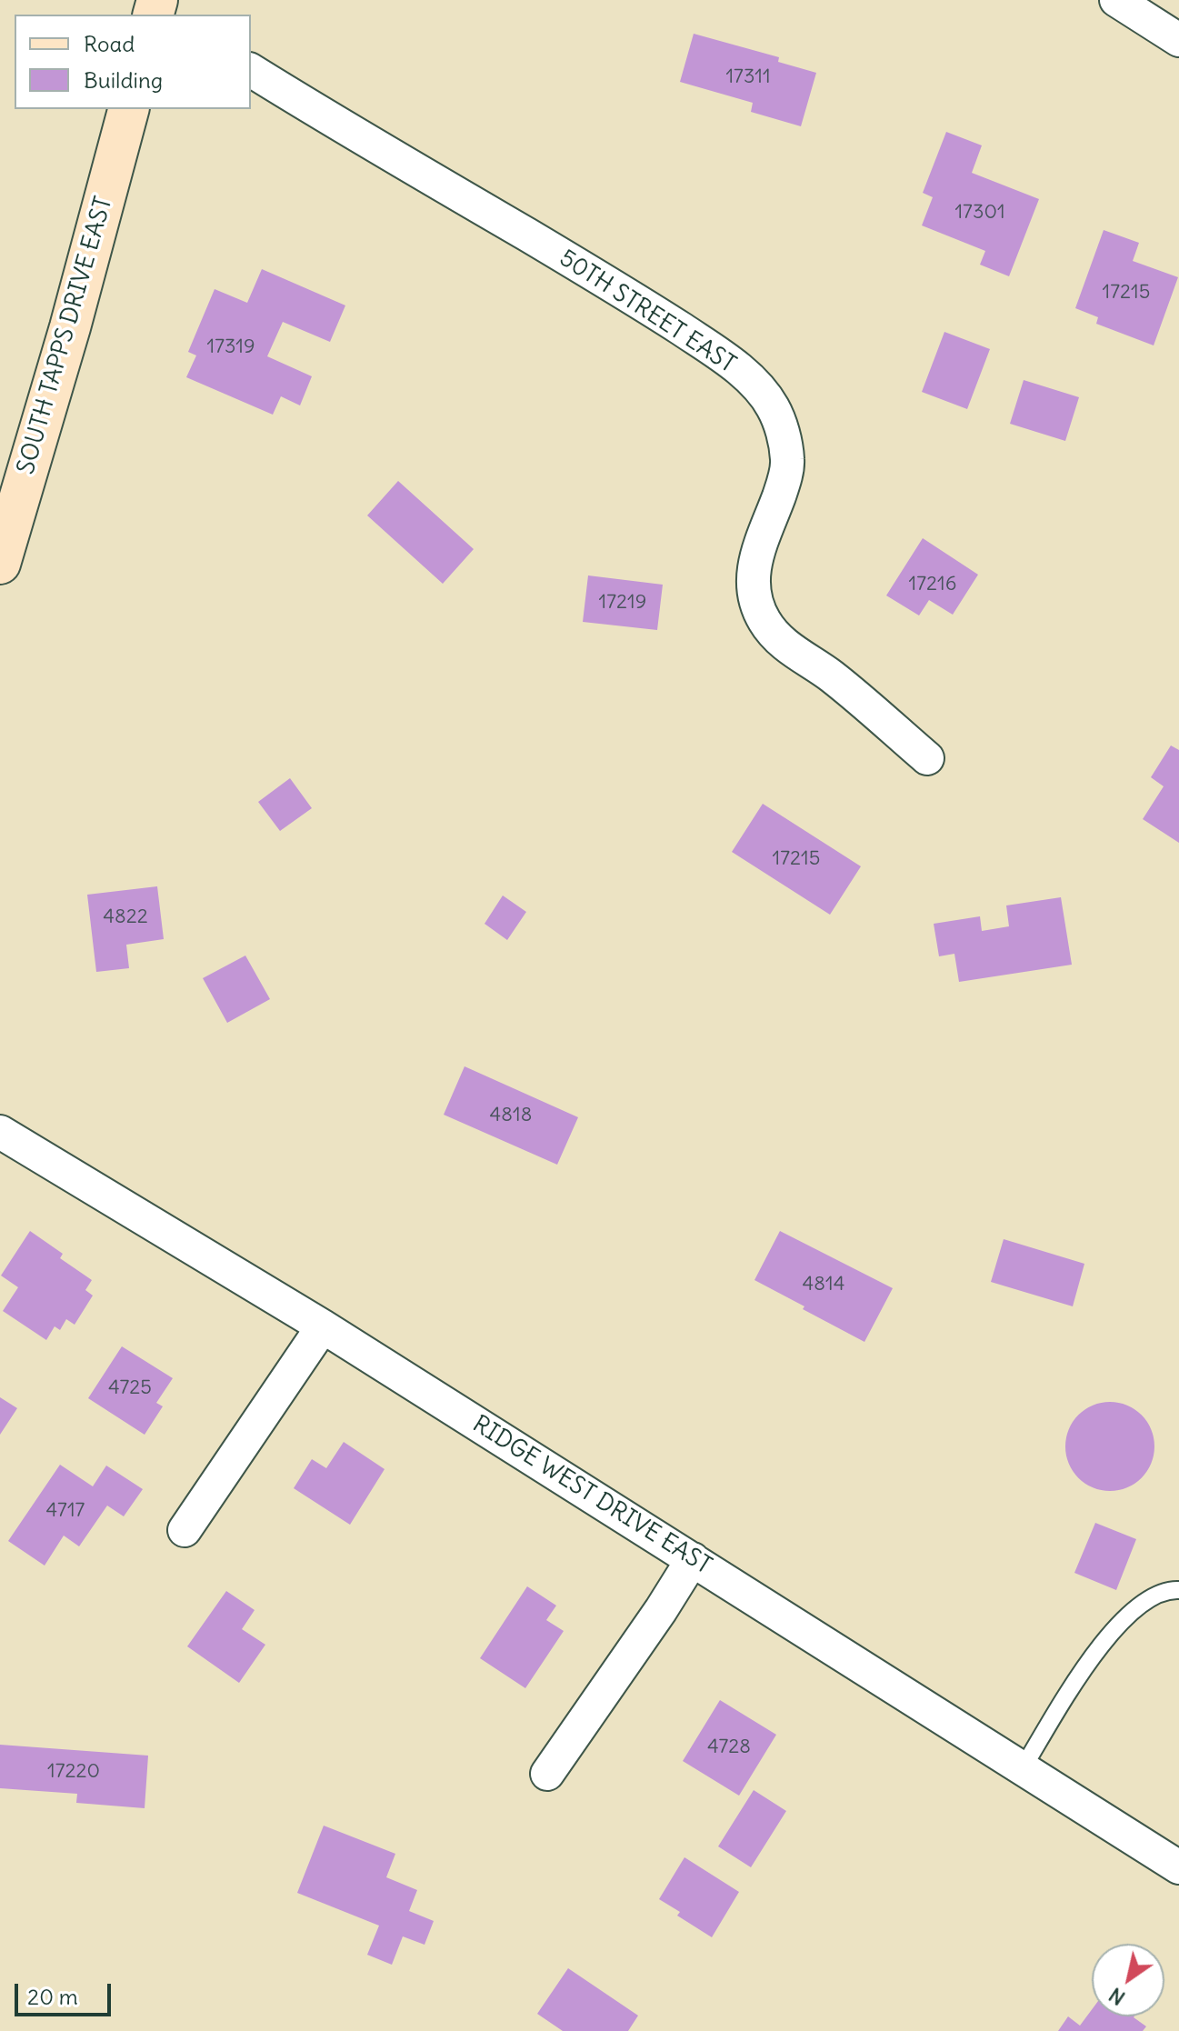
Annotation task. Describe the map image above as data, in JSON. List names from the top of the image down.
{
  "streets": {
    "street": ["50TH STREET EAST", "SOUTH TAPPS DRIVE EAST", "RIDGE WEST DRIVE EAST"]
  },
  "house_numbers": [
    "17311",
    "17301",
    "17215",
    "17319",
    "17216",
    "17219",
    "17215",
    "4822",
    "4818",
    "4814",
    "4725",
    "4717",
    "4728",
    "17220"
  ],
  "legend": ["Road", "Building"],
  "scale_bar": "20 m",
  "north": "bottom left"
}
